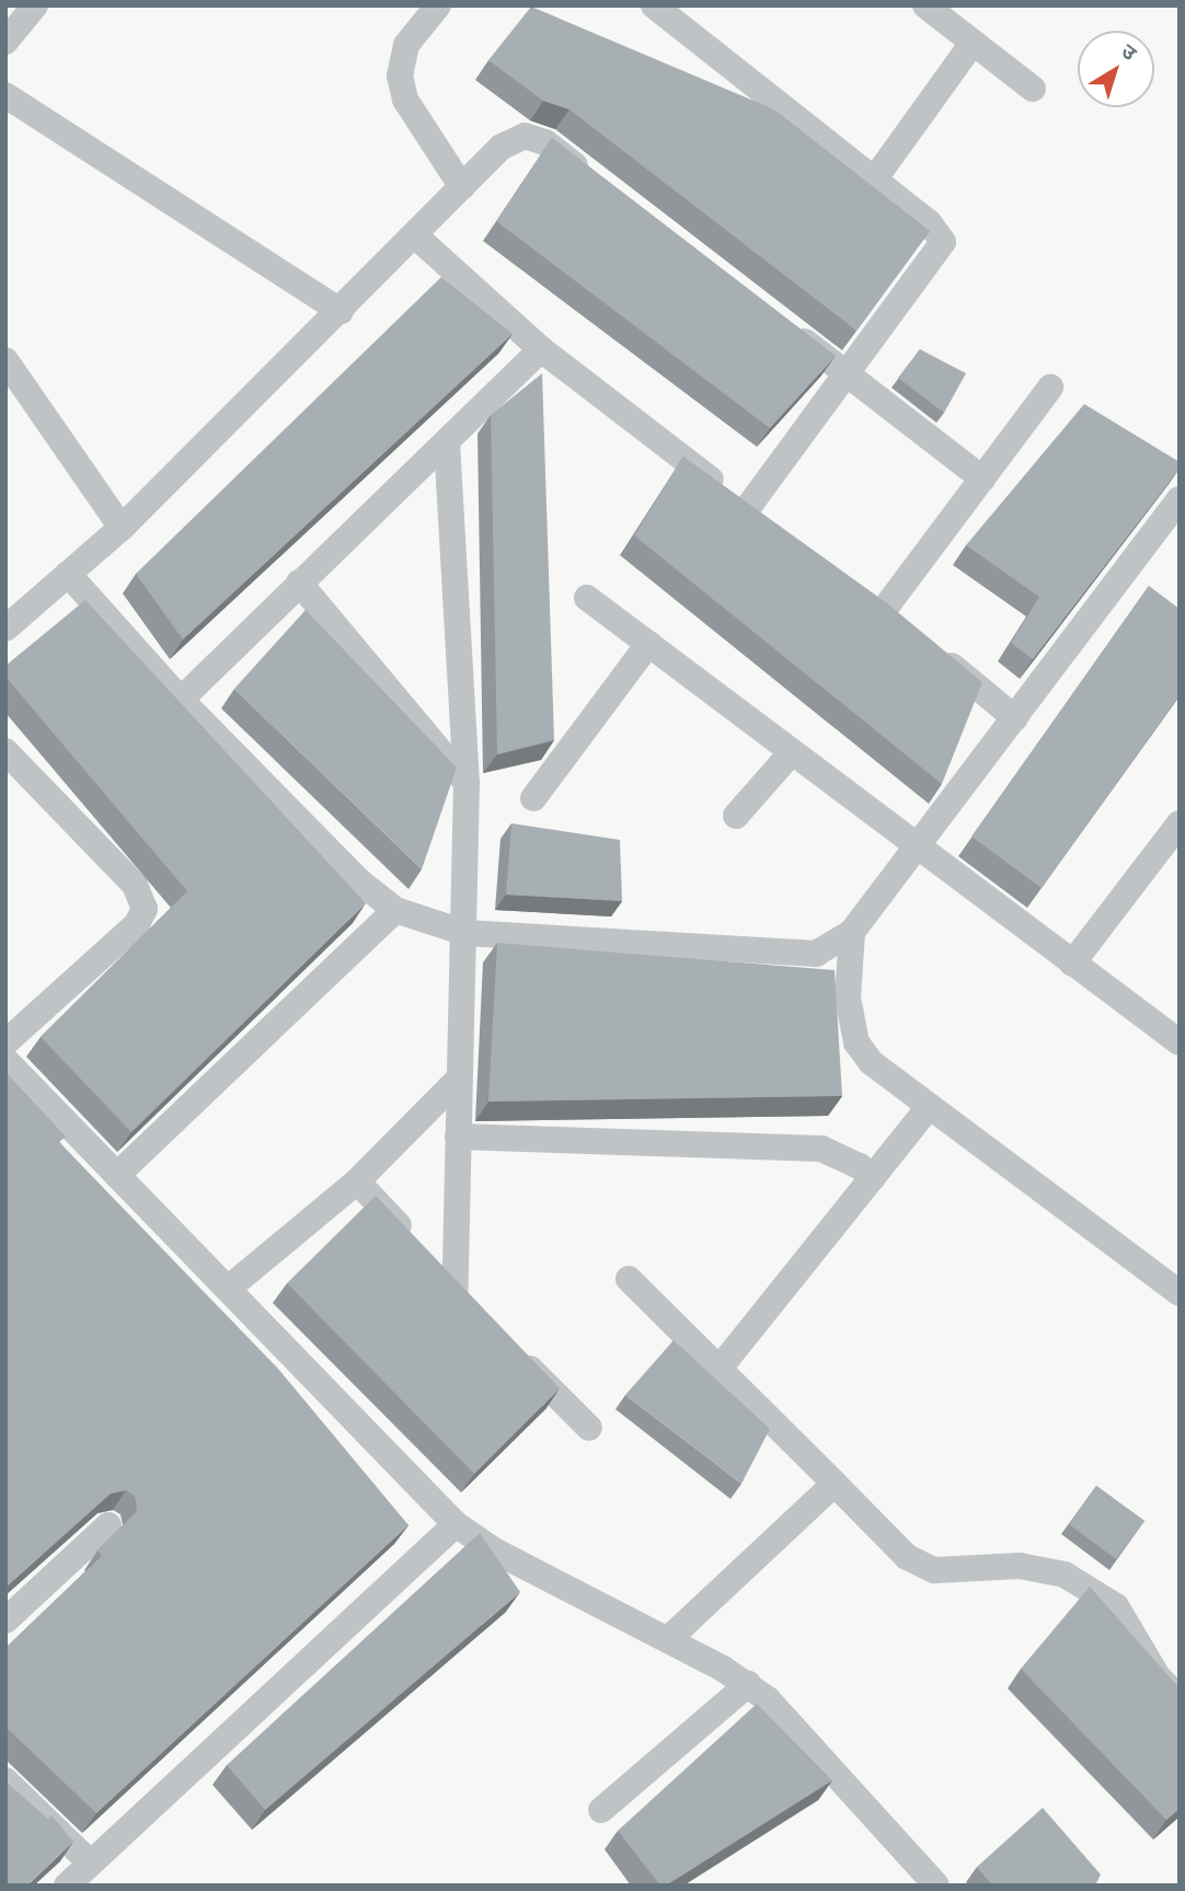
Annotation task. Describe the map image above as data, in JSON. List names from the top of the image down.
{
  "north": "top right"
}
